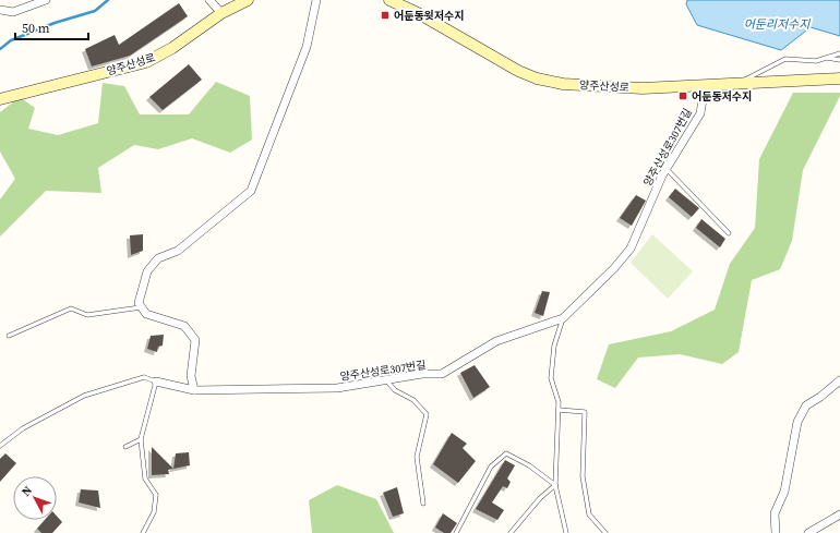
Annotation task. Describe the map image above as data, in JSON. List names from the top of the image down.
{
  "streets": {
    "street": ["양주산성로", "양주산성로307번길"]
  },
  "crossings": [
    ["양주산성로", "양주산성로307번길"]
  ],
  "water": ["어둔리저수지"],
  "places": {
    "transit": ["어둔동윗저수지", "어둔동저수지"]
  },
  "scale_bar": "50 m",
  "north": "top left"
}
